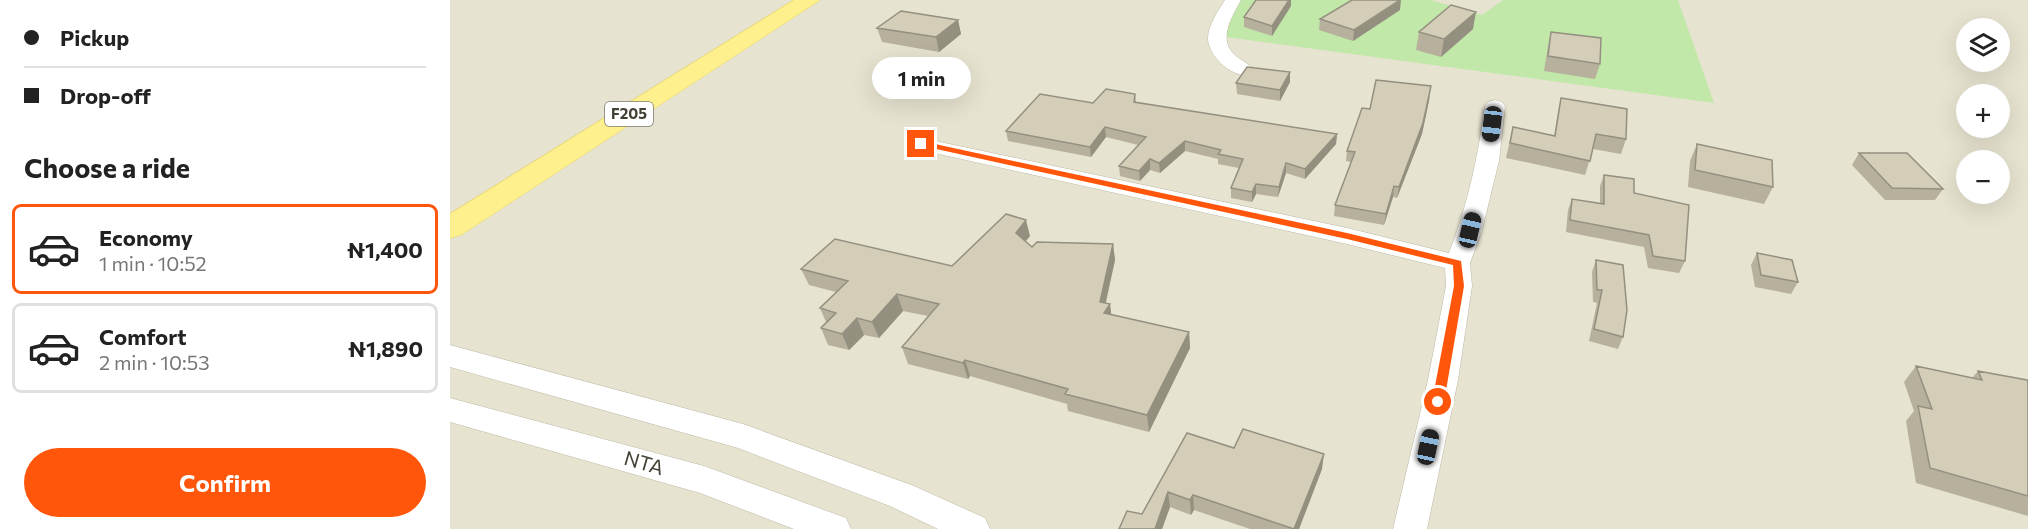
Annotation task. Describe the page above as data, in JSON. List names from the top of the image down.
{
  "streets": {
    "main road": ["F205"],
    "street": ["NTA"]
  },
  "page": {
    "banner": ["Pickup", "Drop-off"],
    "map_buttons": ["+", "−"],
    "bubble": "1 min",
    "heading": "Choose a ride",
    "list": [
      {
        "name": "Economy",
        "note": "1 min · 10:52",
        "value": "₦1,400"
      },
      {
        "name": "Comfort",
        "note": "2 min · 10:53",
        "value": "₦1,890"
      }
    ],
    "buttons": "Confirm"
  }
}
